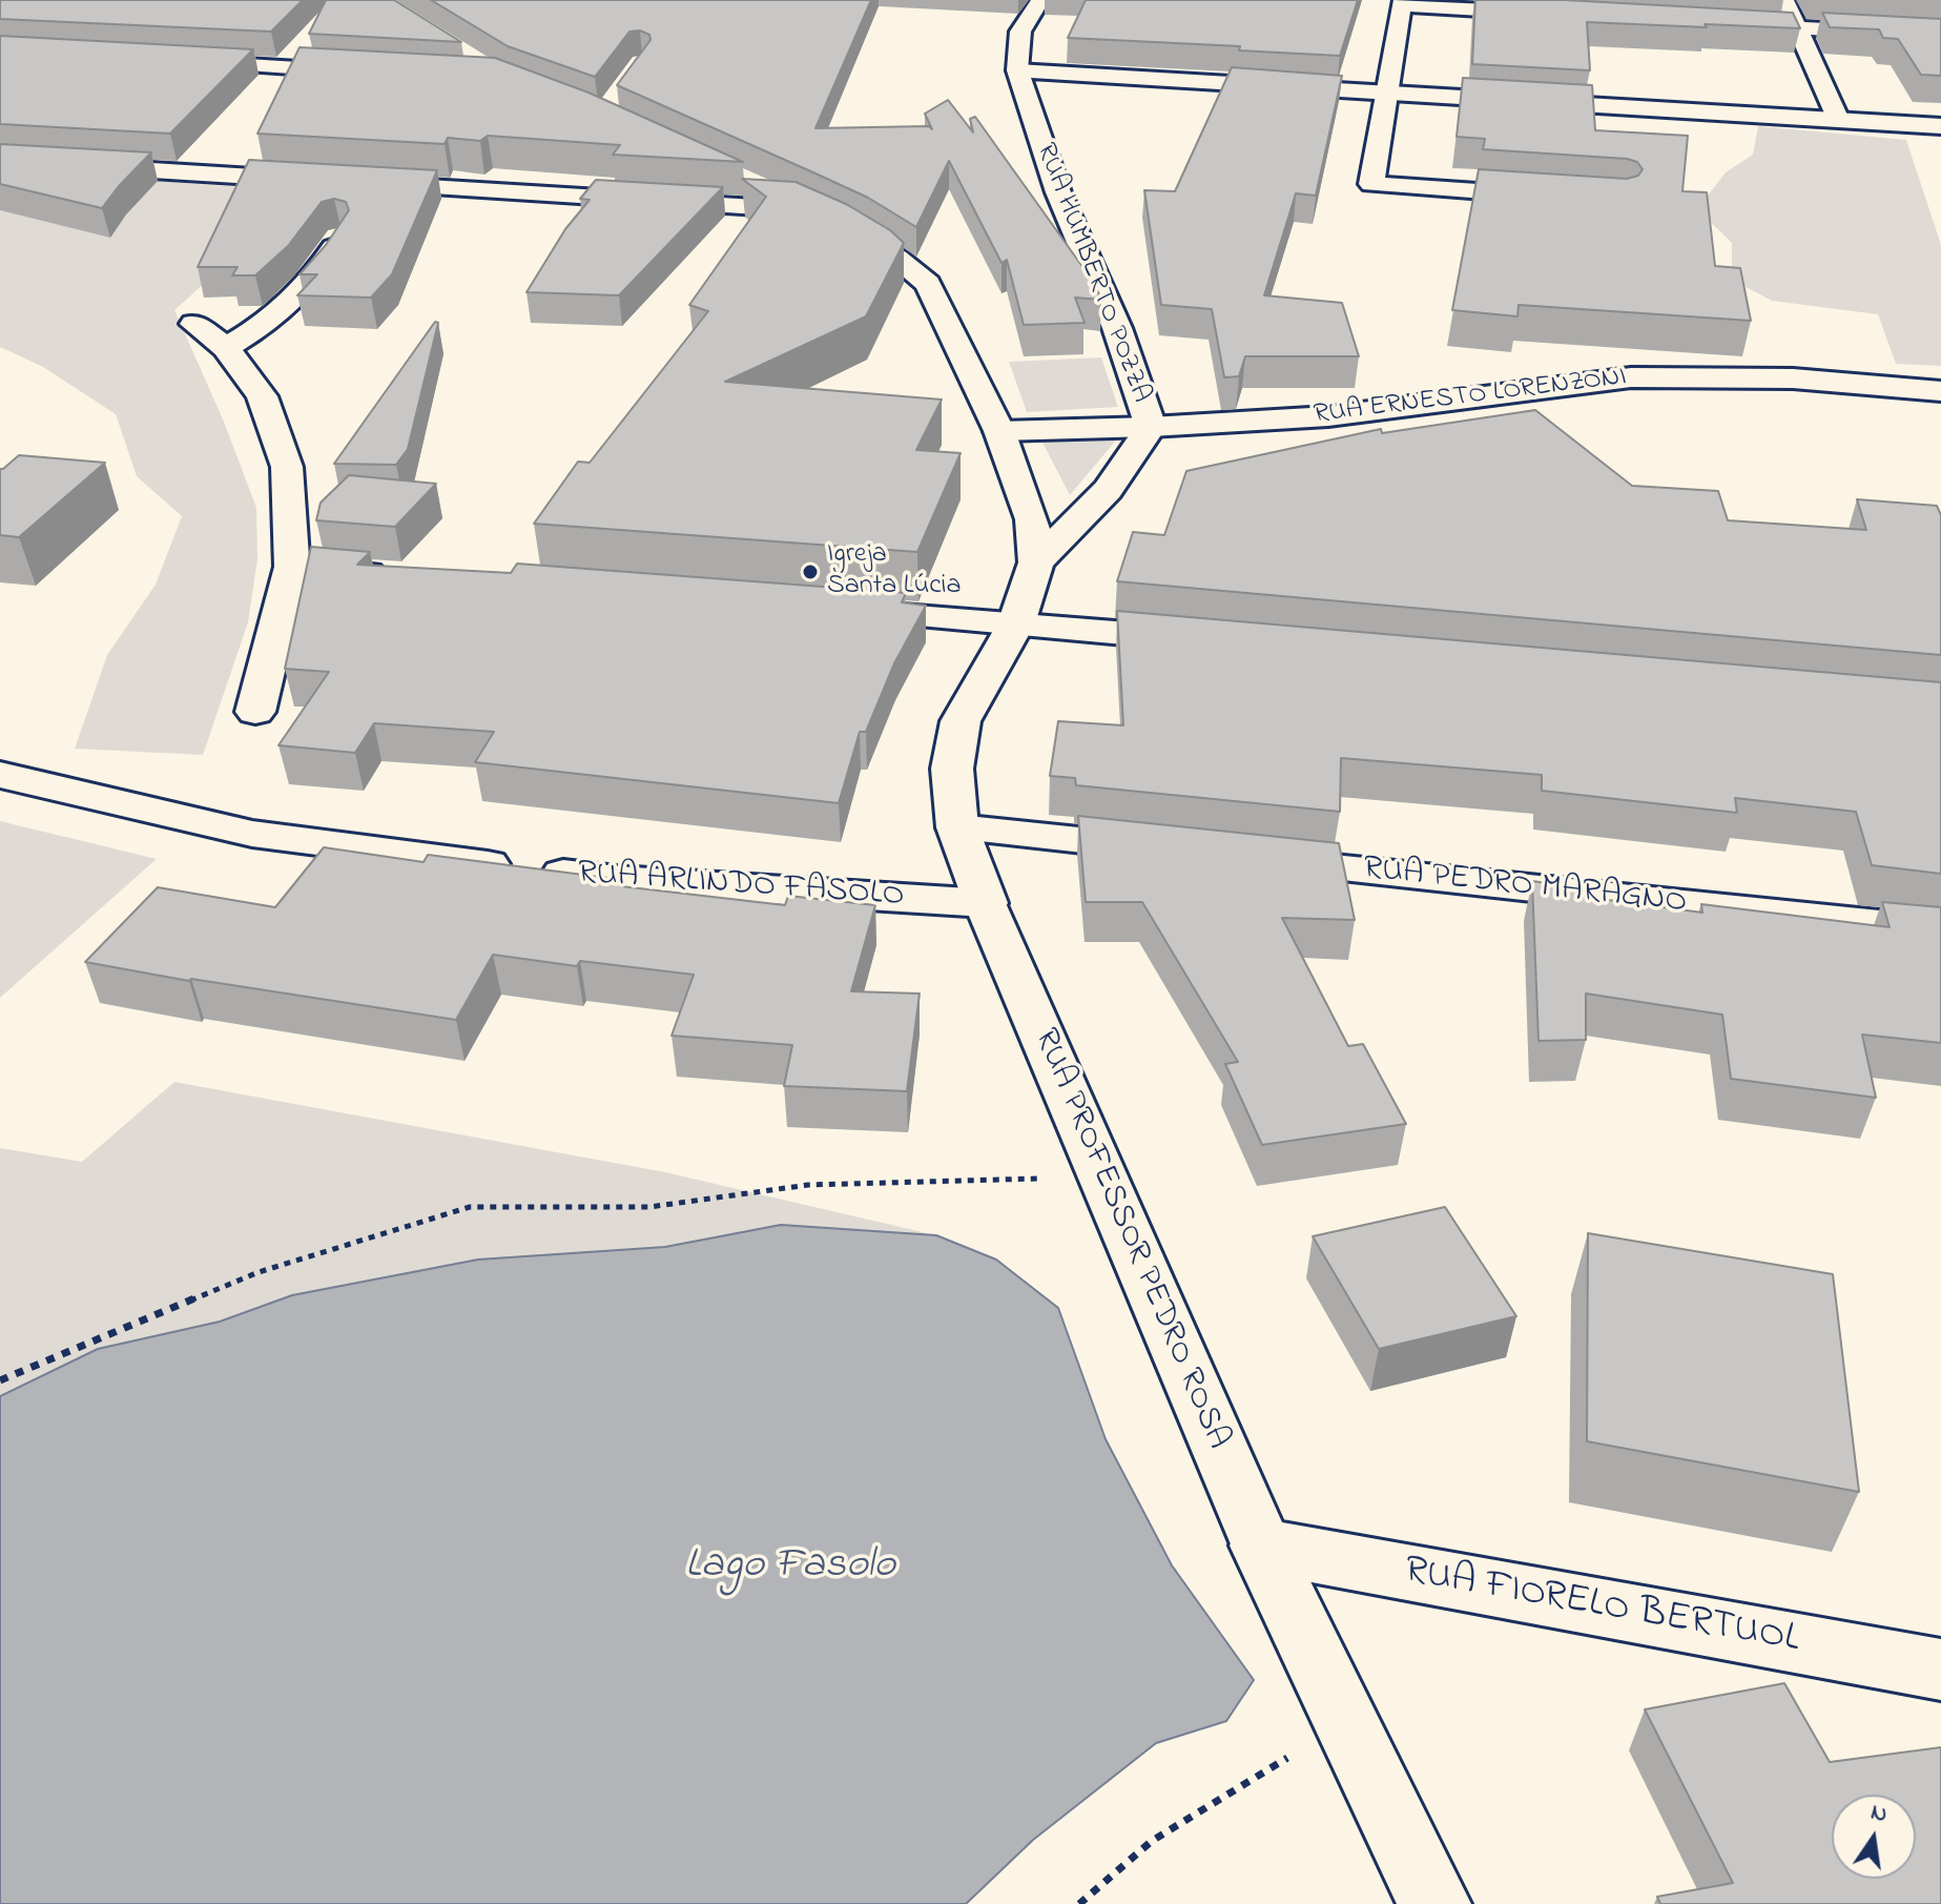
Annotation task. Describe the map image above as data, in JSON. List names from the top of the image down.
{
  "streets": {
    "street": [
      "RUA HUMBERTO POZZA",
      "RUA ERNESTO LORENZONI",
      "RUA ARLINDO FASOLO",
      "RUA PEDRO MARAGNO",
      "RUA PROFESSOR PEDRO ROSA",
      "RUA FIORELO BERTUOL"
    ]
  },
  "crossings": [
    ["RUA HUMBERTO POZZA", "RUA ERNESTO LORENZONI"],
    ["RUA HUMBERTO POZZA", "RUA PROFESSOR PEDRO ROSA"],
    ["RUA ARLINDO FASOLO", "RUA PROFESSOR PEDRO ROSA"],
    ["RUA PROFESSOR PEDRO ROSA", "RUA FIORELO BERTUOL"]
  ],
  "water": ["Lago Fasolo"],
  "places": ["Igreja Santa Lúcia"],
  "north": "top"
}
